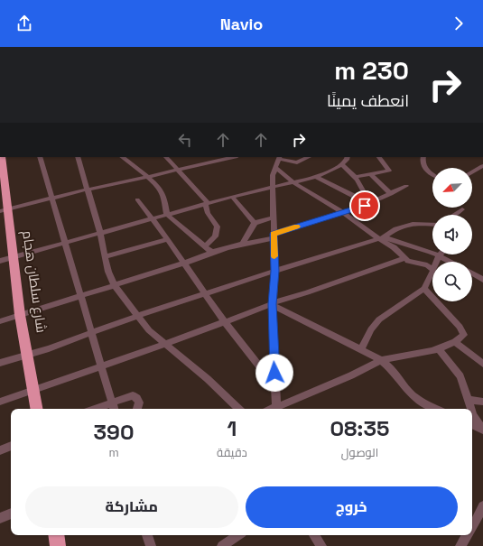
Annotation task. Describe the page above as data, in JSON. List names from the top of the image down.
{
  "streets": {
    "highway": ["شارع سلطان هجام"]
  },
  "north": "bottom left",
  "page": {
    "header": "Navio",
    "turn": ["230 m", "انعطف يمينًا"],
    "eta": [
      "08:35",
      "الوصول",
      "1",
      "دقيقة",
      "390",
      "m"
    ],
    "buttons": ["خروج", "مشاركة"]
  }
}
